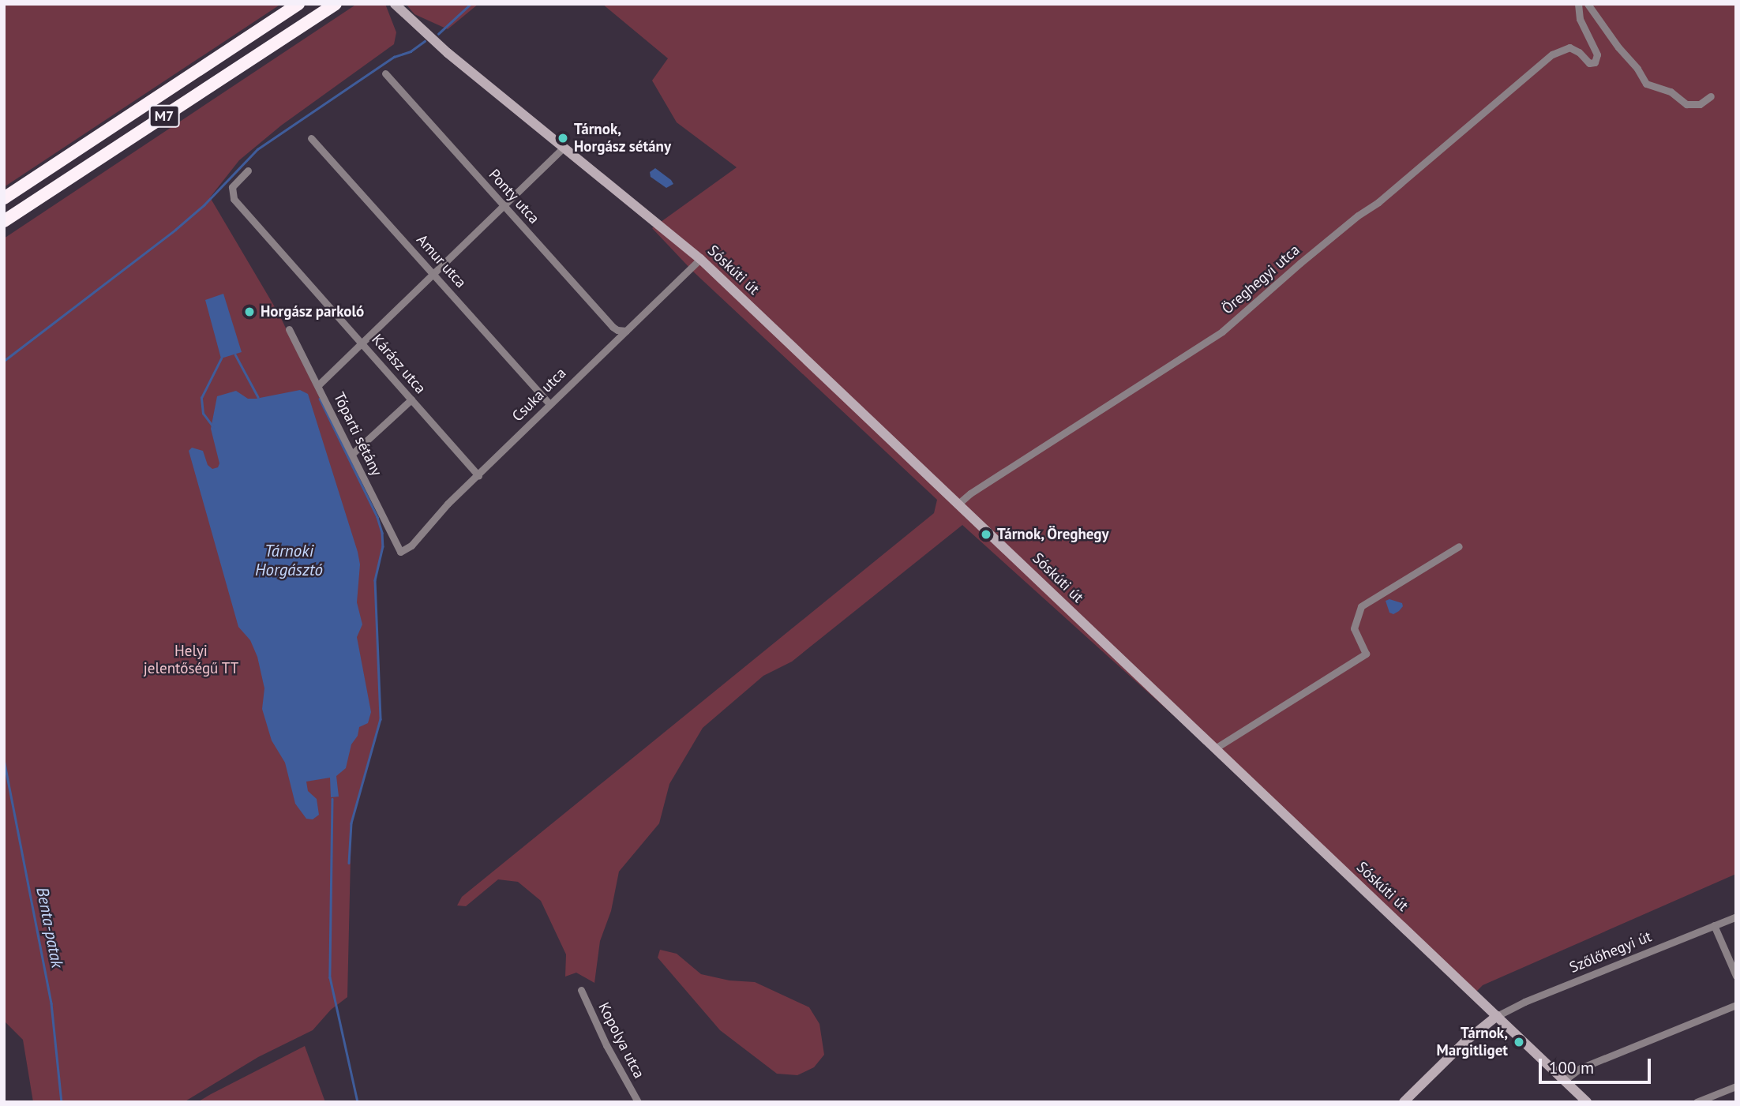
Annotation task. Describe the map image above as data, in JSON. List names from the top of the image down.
{
  "streets": {
    "highway": ["M7"],
    "main road": ["Sóskúti út"],
    "street": [
      "Ponty utca",
      "Amur utca",
      "Öreghegyi utca",
      "Kárász utca",
      "Csuka utca",
      "Tóparti sétány",
      "Szőlőhegyi út",
      "Kopolya utca"
    ]
  },
  "crossings": [
    ["Ponty utca", "Csuka utca"],
    ["Amur utca", "Csuka utca"],
    ["Sóskúti út", "Öreghegyi utca"],
    ["Sóskúti út", "Csuka utca"],
    ["Sóskúti út", "Szőlőhegyi út"],
    ["Kárász utca", "Csuka utca"],
    ["Csuka utca", "Tóparti sétány"]
  ],
  "water": ["Tárnoki Horgásztó", "Benta-patak"],
  "parks": ["Helyi jelentőségű TT"],
  "places": [
    "Tárnok, Horgász sétány",
    "Horgász parkoló",
    "Tárnok, Öreghegy",
    "Tárnok, Margitliget"
  ],
  "scale_bar": "100 m"
}
